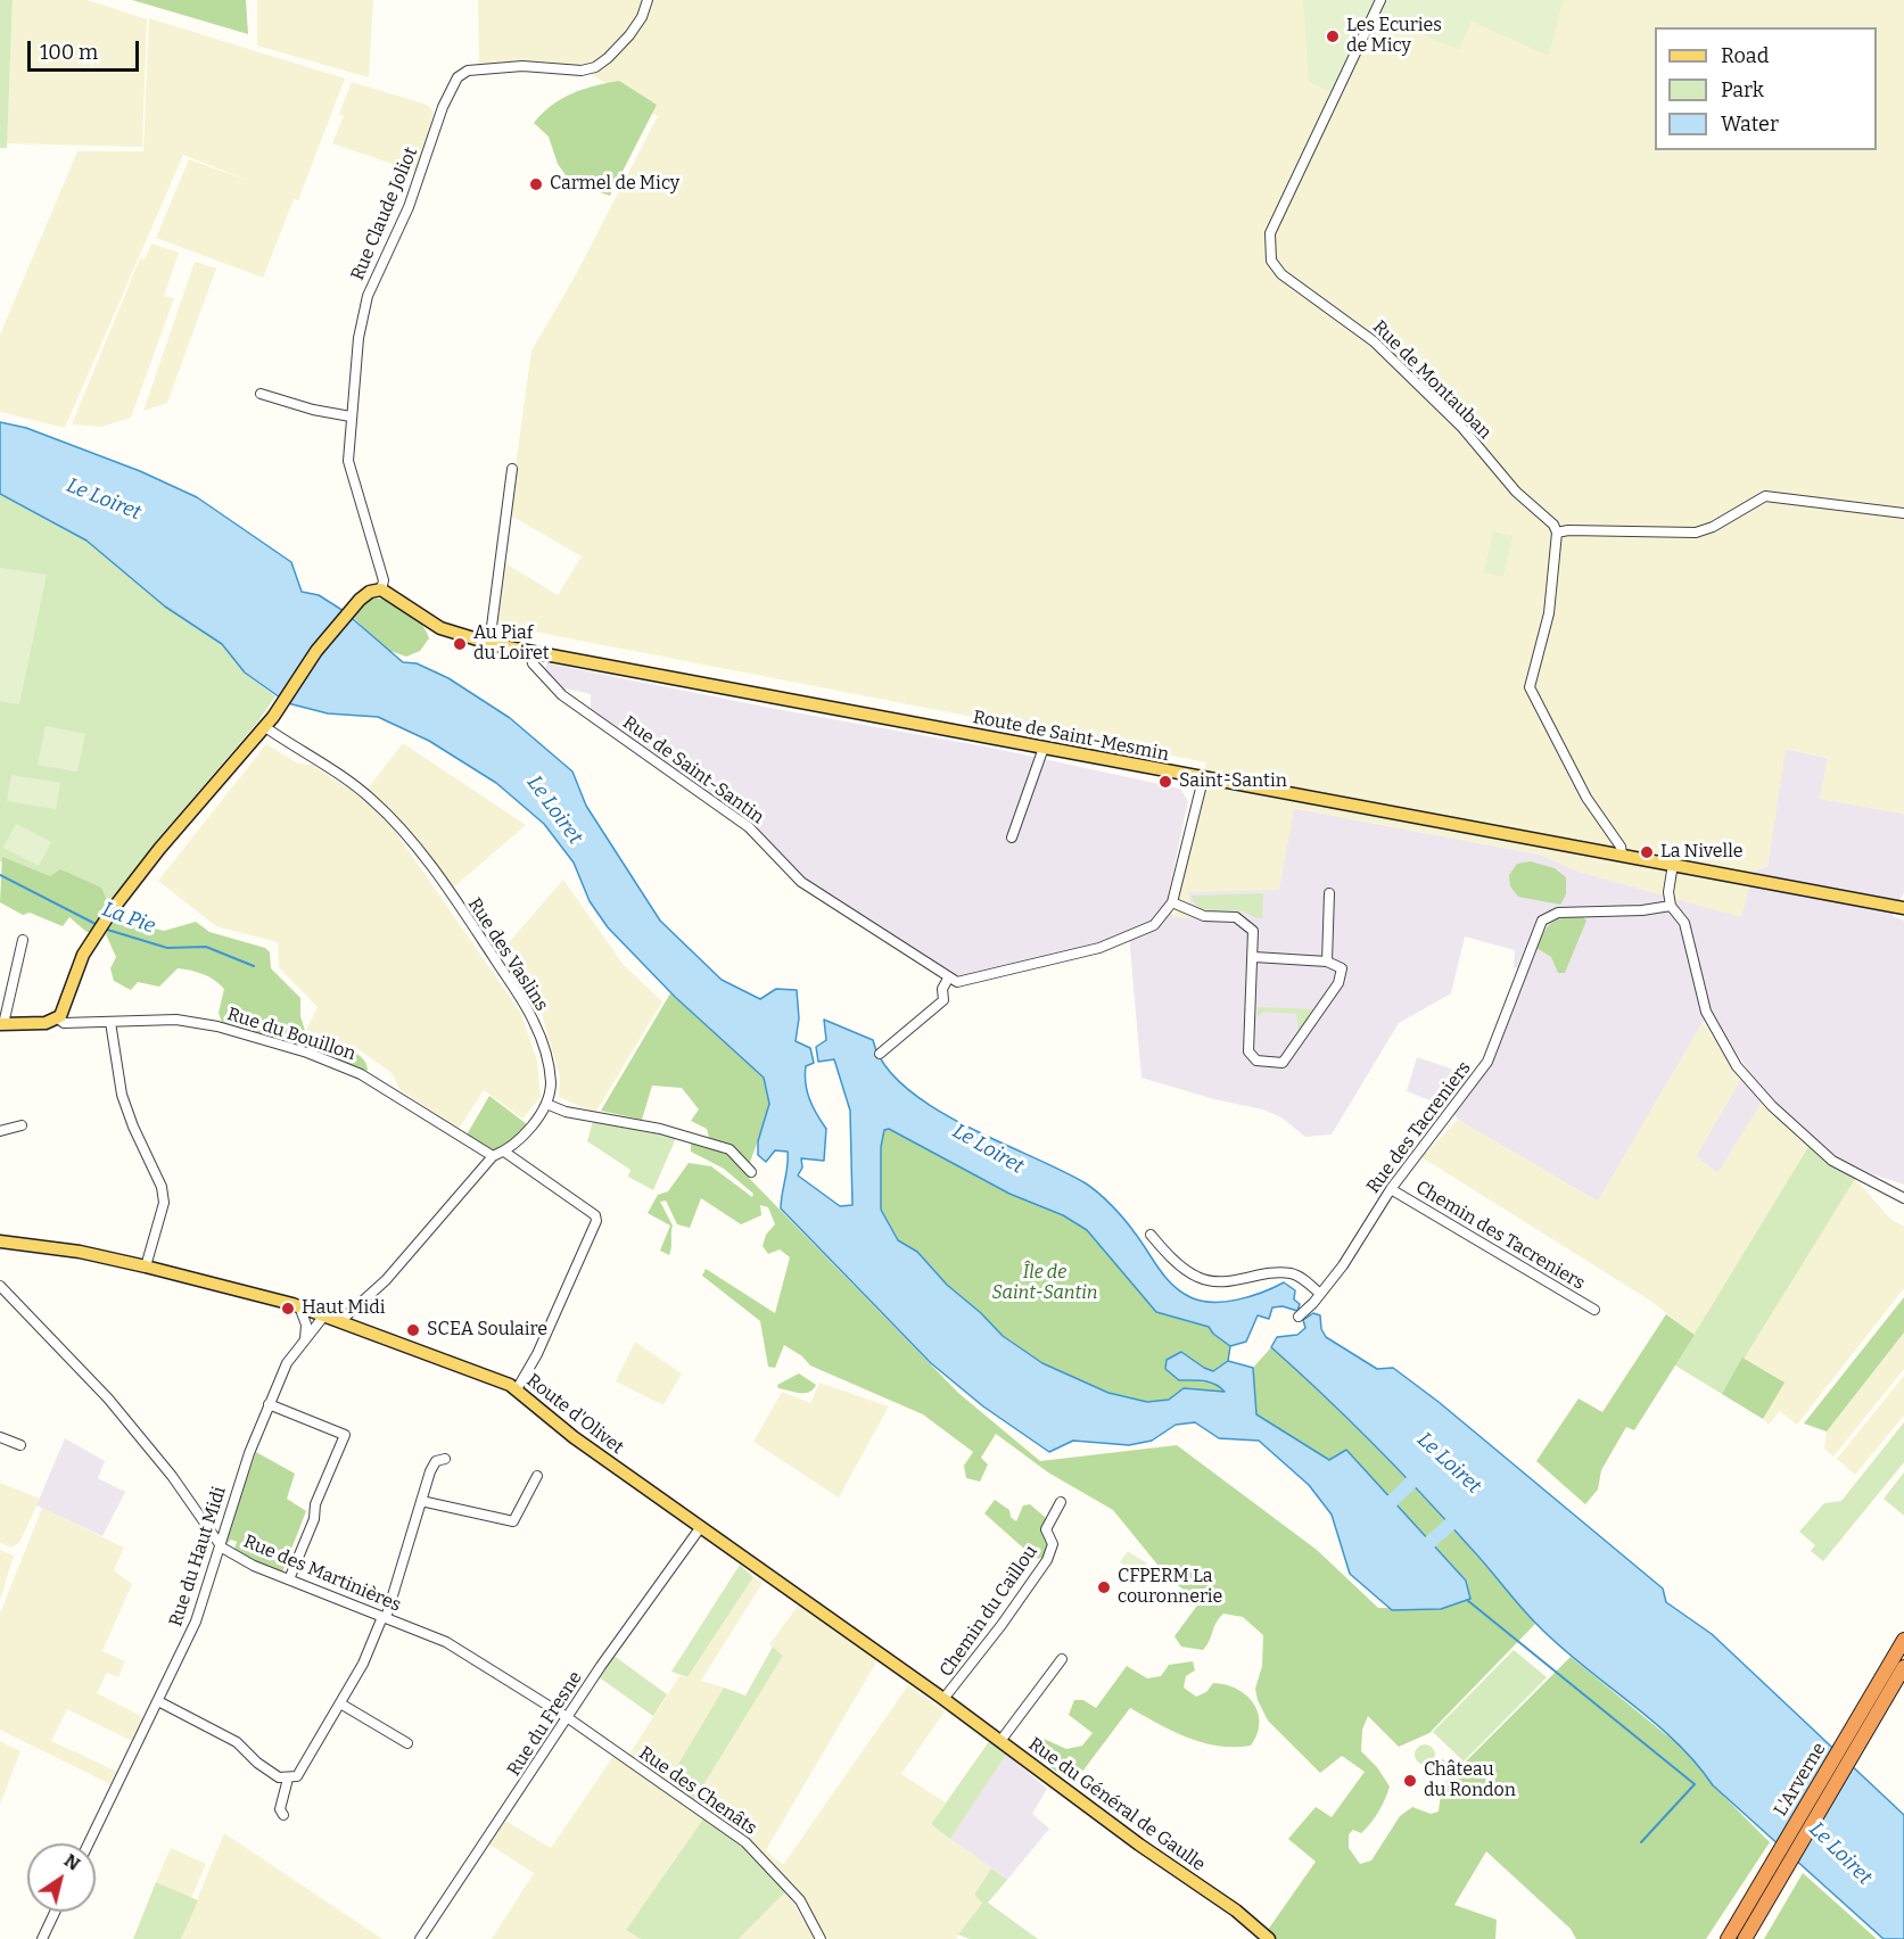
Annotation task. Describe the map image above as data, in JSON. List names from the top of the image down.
{
  "streets": {
    "highway": ["L'Arverne"],
    "main road": ["Route de Saint-Mesmin", "Route d'Olivet", "Rue du Général de Gaulle"],
    "street": [
      "Rue Claude Joliot",
      "Rue de Montauban",
      "Rue de Saint-Santin",
      "Rue des Vaslins",
      "Rue du Bouillon",
      "Rue des Tacreniers",
      "Chemin des Tacreniers",
      "Rue du Haut Midi",
      "Rue des Martinières",
      "Chemin du Caillou",
      "Rue du Fresne",
      "Rue des Chenâts"
    ]
  },
  "crossings": [
    ["Route de Saint-Mesmin", "Rue de Saint-Santin"],
    ["Rue des Tacreniers", "Chemin des Tacreniers"],
    ["Route d'Olivet", "Rue du Haut Midi"],
    ["Route d'Olivet", "Rue du Fresne"],
    ["Route d'Olivet", "Rue du Général de Gaulle"],
    ["Rue du Haut Midi", "Rue des Martinières"],
    ["Rue des Martinières", "Rue du Fresne"],
    ["Rue des Martinières", "Rue des Chenâts"],
    ["Chemin du Caillou", "Rue du Général de Gaulle"],
    ["Rue du Fresne", "Rue des Chenâts"],
    ["Rue du Fresne", "Rue du Général de Gaulle"]
  ],
  "water": ["Le Loiret", "La Pie"],
  "parks": ["Île de Saint-Santin"],
  "places": [
    "Les Ecuries de Micy",
    "Carmel de Micy",
    "Au Piaf du Loiret",
    "Saint-Santin",
    "La Nivelle",
    "Haut Midi",
    "SCEA Soulaire",
    "CFPERM La couronnerie",
    "Château du Rondon"
  ],
  "legend": ["Road", "Park", "Water"],
  "scale_bar": "100 m",
  "north": "top right"
}
